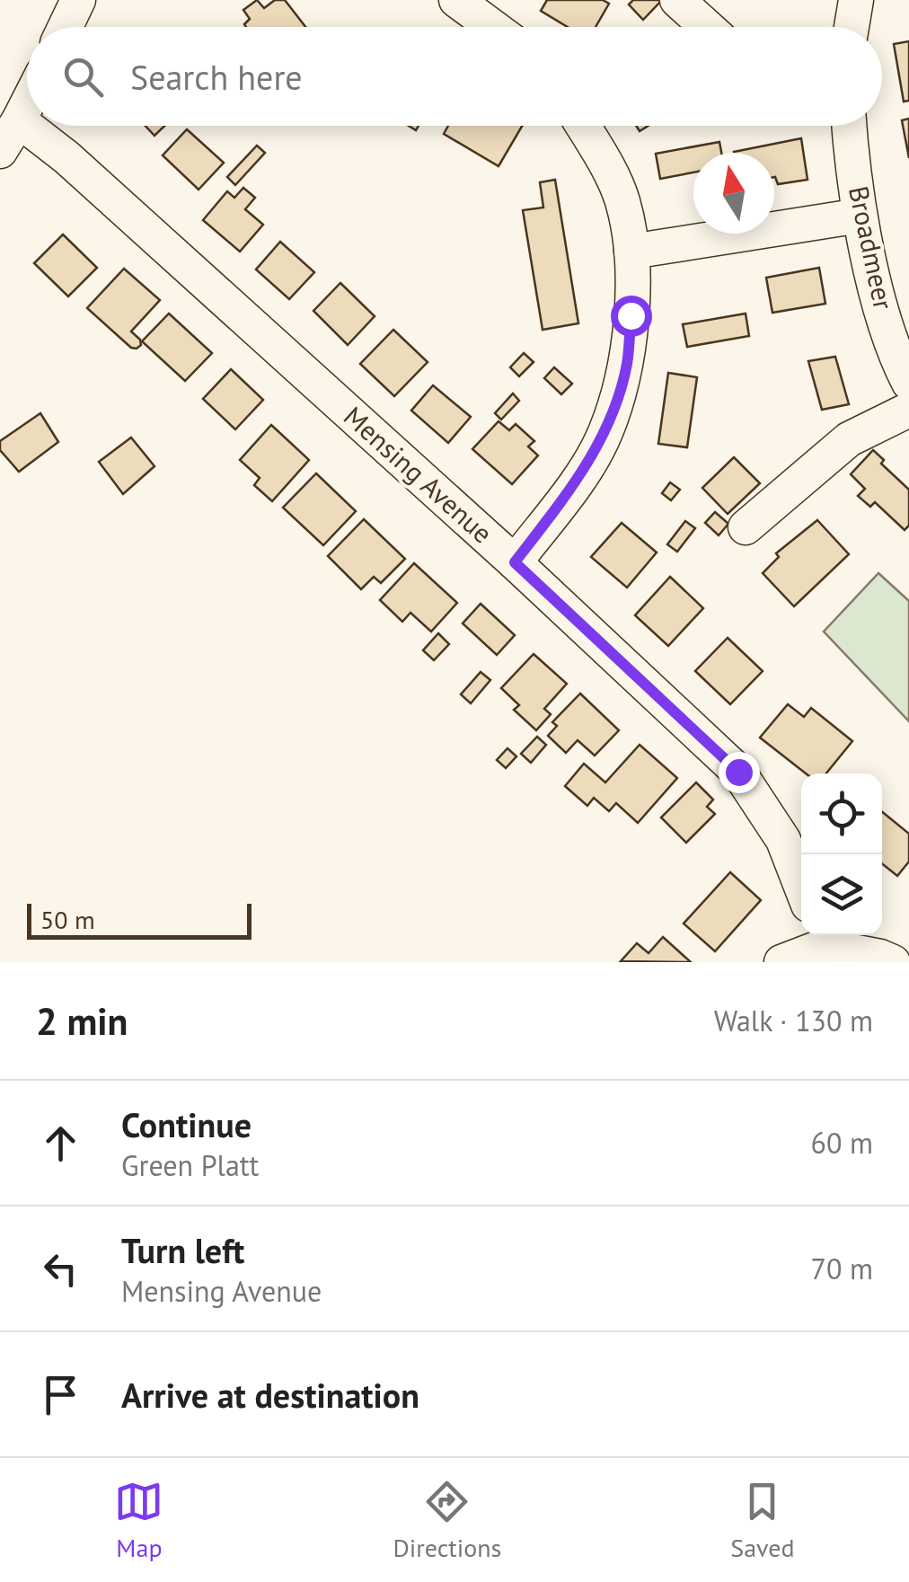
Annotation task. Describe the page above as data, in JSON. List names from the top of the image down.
{
  "streets": {
    "street": ["Broadmeer", "Mensing Avenue"]
  },
  "scale_bar": "50 m",
  "north": "top",
  "page": {
    "search": "Search here",
    "scale": "50 m",
    "heading": ["2 min", "Walk · 130 m"],
    "list": [
      ["Continue", "Green Platt", "60 m"],
      ["Turn left", "Mensing Avenue", "70 m"],
      "Arrive at destination"
    ],
    "nav": ["Map", "Directions", "Saved"]
  }
}
